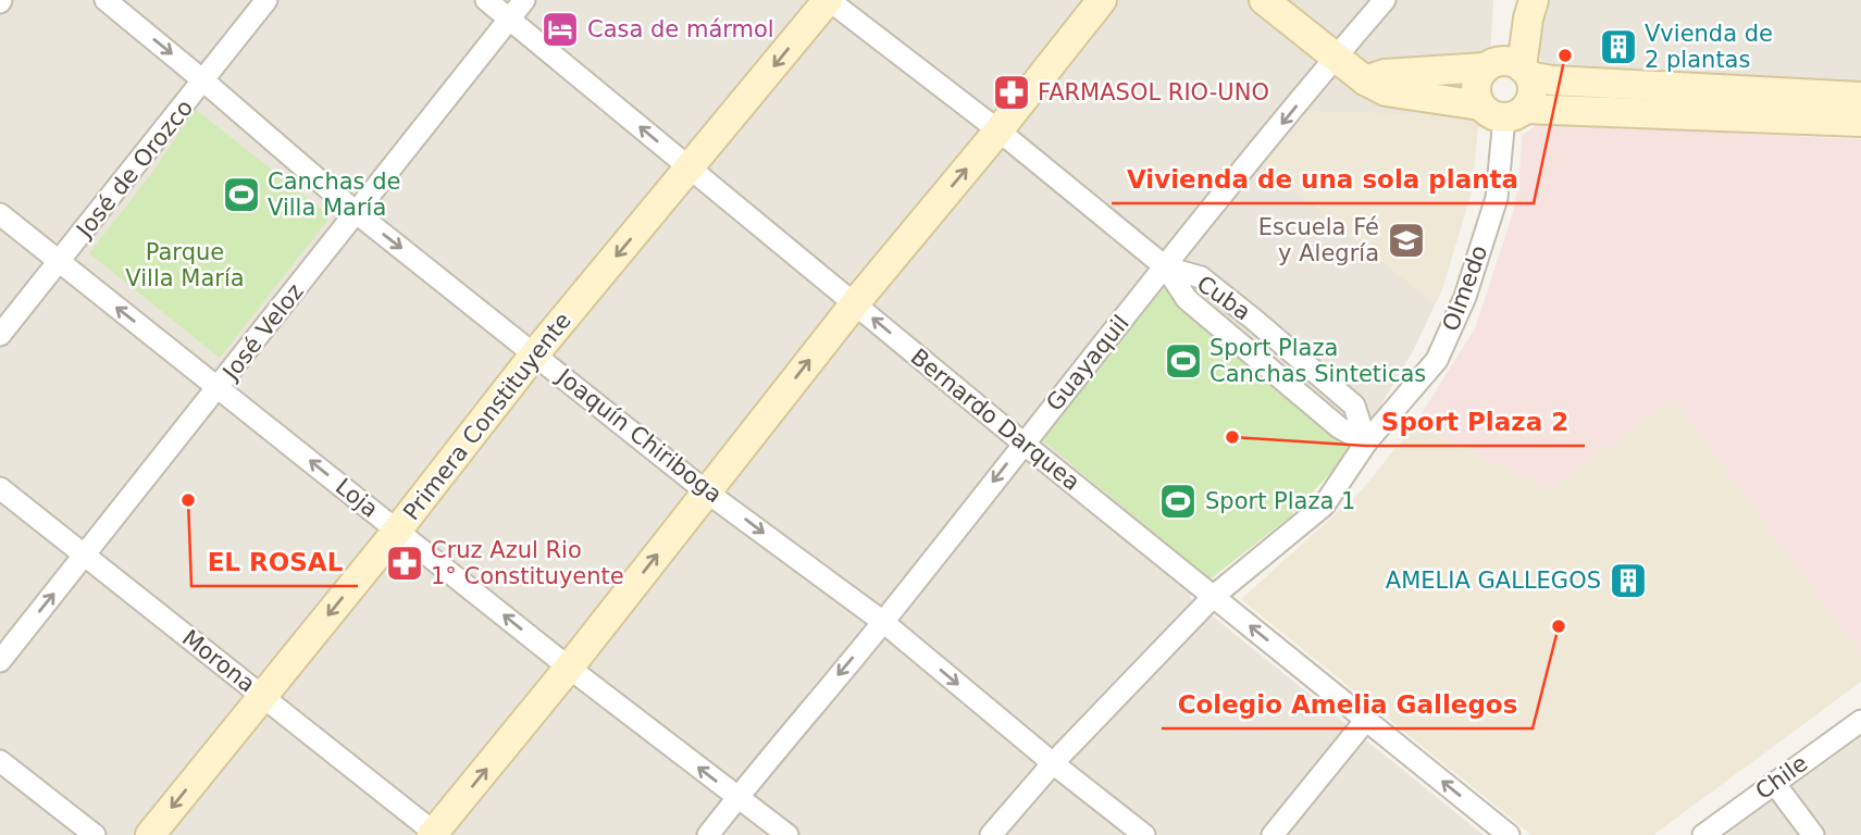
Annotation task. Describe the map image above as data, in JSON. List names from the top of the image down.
{
  "streets": {
    "main road": ["Primera Constituyente"],
    "street": [
      "José de Orozco",
      "Olmedo",
      "Cuba",
      "José Veloz",
      "Guayaquil",
      "Bernardo Darquea",
      "Joaquín Chiriboga",
      "Loja",
      "Morona",
      "Chile"
    ]
  },
  "crossings": [
    ["José de Orozco", "Joaquín Chiriboga"],
    ["José de Orozco", "Loja"],
    ["Olmedo", "Cuba"],
    ["Olmedo", "Bernardo Darquea"],
    ["Olmedo", "Joaquín Chiriboga"],
    ["Cuba", "Guayaquil"],
    ["Cuba", "Primera Constituyente"],
    ["José Veloz", "Bernardo Darquea"],
    ["José Veloz", "Joaquín Chiriboga"],
    ["José Veloz", "Loja"],
    ["José Veloz", "Morona"],
    ["Guayaquil", "Bernardo Darquea"],
    ["Guayaquil", "Joaquín Chiriboga"],
    ["Guayaquil", "Loja"],
    ["Primera Constituyente", "Bernardo Darquea"],
    ["Primera Constituyente", "Joaquín Chiriboga"],
    ["Primera Constituyente", "Loja"],
    ["Primera Constituyente", "Morona"]
  ],
  "one_way": [
    "Guayaquil",
    "Bernardo Darquea",
    "Joaquín Chiriboga",
    "Loja"
  ],
  "parks": ["Parque Villa María"],
  "places": {
    "hotel": ["Casa de mármol"],
    "building": ["Vvienda de 2 plantas", "AMELIA GALLEGOS"],
    "other": [
      "Vivienda de una sola planta",
      "Sport Plaza 2",
      "EL ROSAL",
      "Colegio Amelia Gallegos"
    ],
    "pharmacy": ["FARMASOL RIO-UNO", "Cruz Azul Rio 1° Constituyente"],
    "sports": ["Canchas de Villa María", "Sport Plaza Canchas Sinteticas", "Sport Plaza 1"],
    "school or university": ["Escuela Fé y Alegría"]
  }
}
